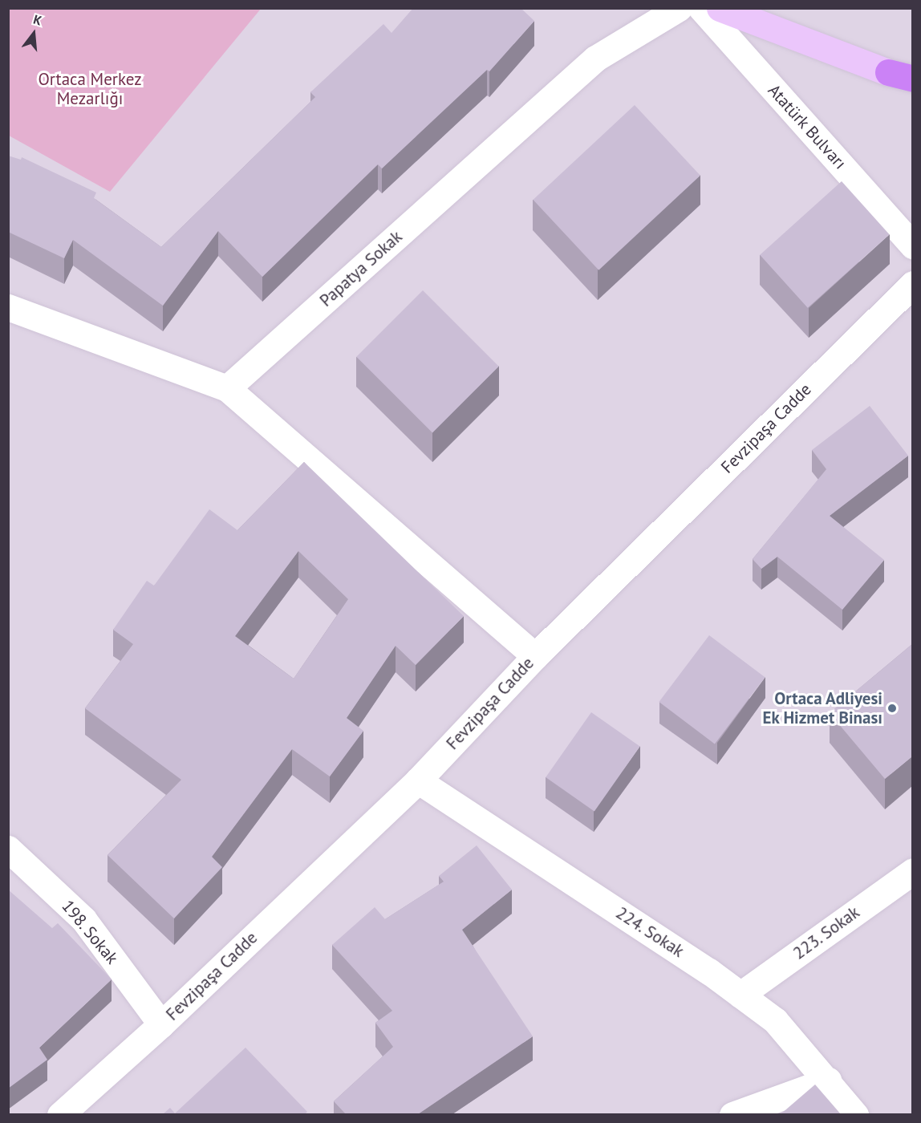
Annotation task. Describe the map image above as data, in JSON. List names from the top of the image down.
{
  "streets": {
    "street": [
      "Atatürk Bulvarı",
      "Papatya Sokak",
      "Fevzipaşa Cadde",
      "198. Sokak",
      "224. Sokak",
      "223. Sokak"
    ]
  },
  "crossings": [
    ["Fevzipaşa Cadde", "198. Sokak"],
    ["Fevzipaşa Cadde", "224. Sokak"],
    ["224. Sokak", "223. Sokak"]
  ],
  "parks": ["Ortaca Merkez Mezarlığı"],
  "places": ["Ortaca Adliyesi Ek Hizmet Binası"],
  "north": "top"
}
